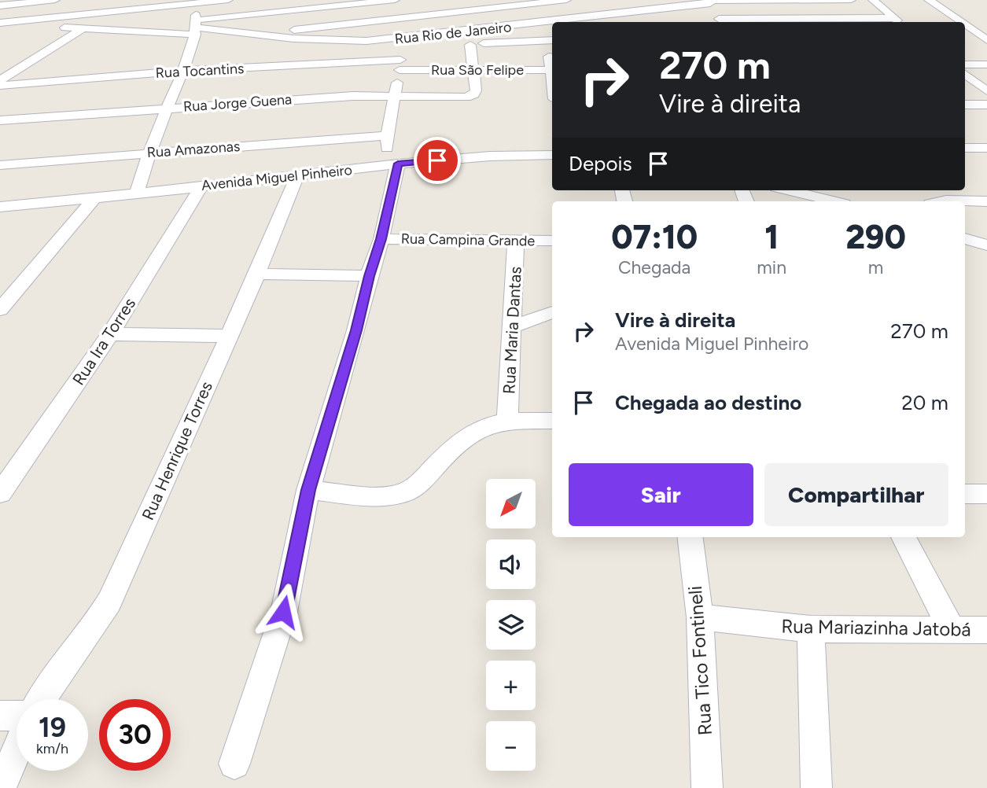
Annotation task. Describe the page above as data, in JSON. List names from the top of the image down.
{
  "streets": {
    "street": [
      "Rua Rio de Janeiro",
      "Rua São Felipe",
      "Rua Tocantins",
      "Rua Jorge Guena",
      "Rua Amazonas",
      "Avenida Miguel Pinheiro",
      "Rua Campina Grande",
      "Rua Maria Dantas",
      "Rua Ira Torres",
      "Rua Henrique Torres",
      "Rua Mariazinha Jatobá",
      "Rua Tico Fontineli"
    ]
  },
  "crossings": [
    ["Rua São Felipe", "Rua Tocantins"],
    ["Rua São Felipe", "Rua Jorge Guena"],
    ["Avenida Miguel Pinheiro", "Rua Ira Torres"],
    ["Avenida Miguel Pinheiro", "Rua Henrique Torres"],
    ["Rua Campina Grande", "Rua Maria Dantas"],
    ["Rua Mariazinha Jatobá", "Rua Tico Fontineli"]
  ],
  "north": "bottom left",
  "page": {
    "turn": ["270 m", "Vire à direita"],
    "then": "Depois",
    "eta": [
      "07:10",
      "Chegada",
      "1",
      "min",
      "290",
      "m"
    ],
    "list": [
      {
        "name": "Vire à direita",
        "note": "Avenida Miguel Pinheiro",
        "value": "270 m"
      },
      {
        "name": "Chegada ao destino",
        "value": "20 m"
      }
    ],
    "buttons": ["Sair", "Compartilhar"],
    "map_buttons": ["+", "−"],
    "speed": "19 km/h",
    "limit": "30"
  }
}
